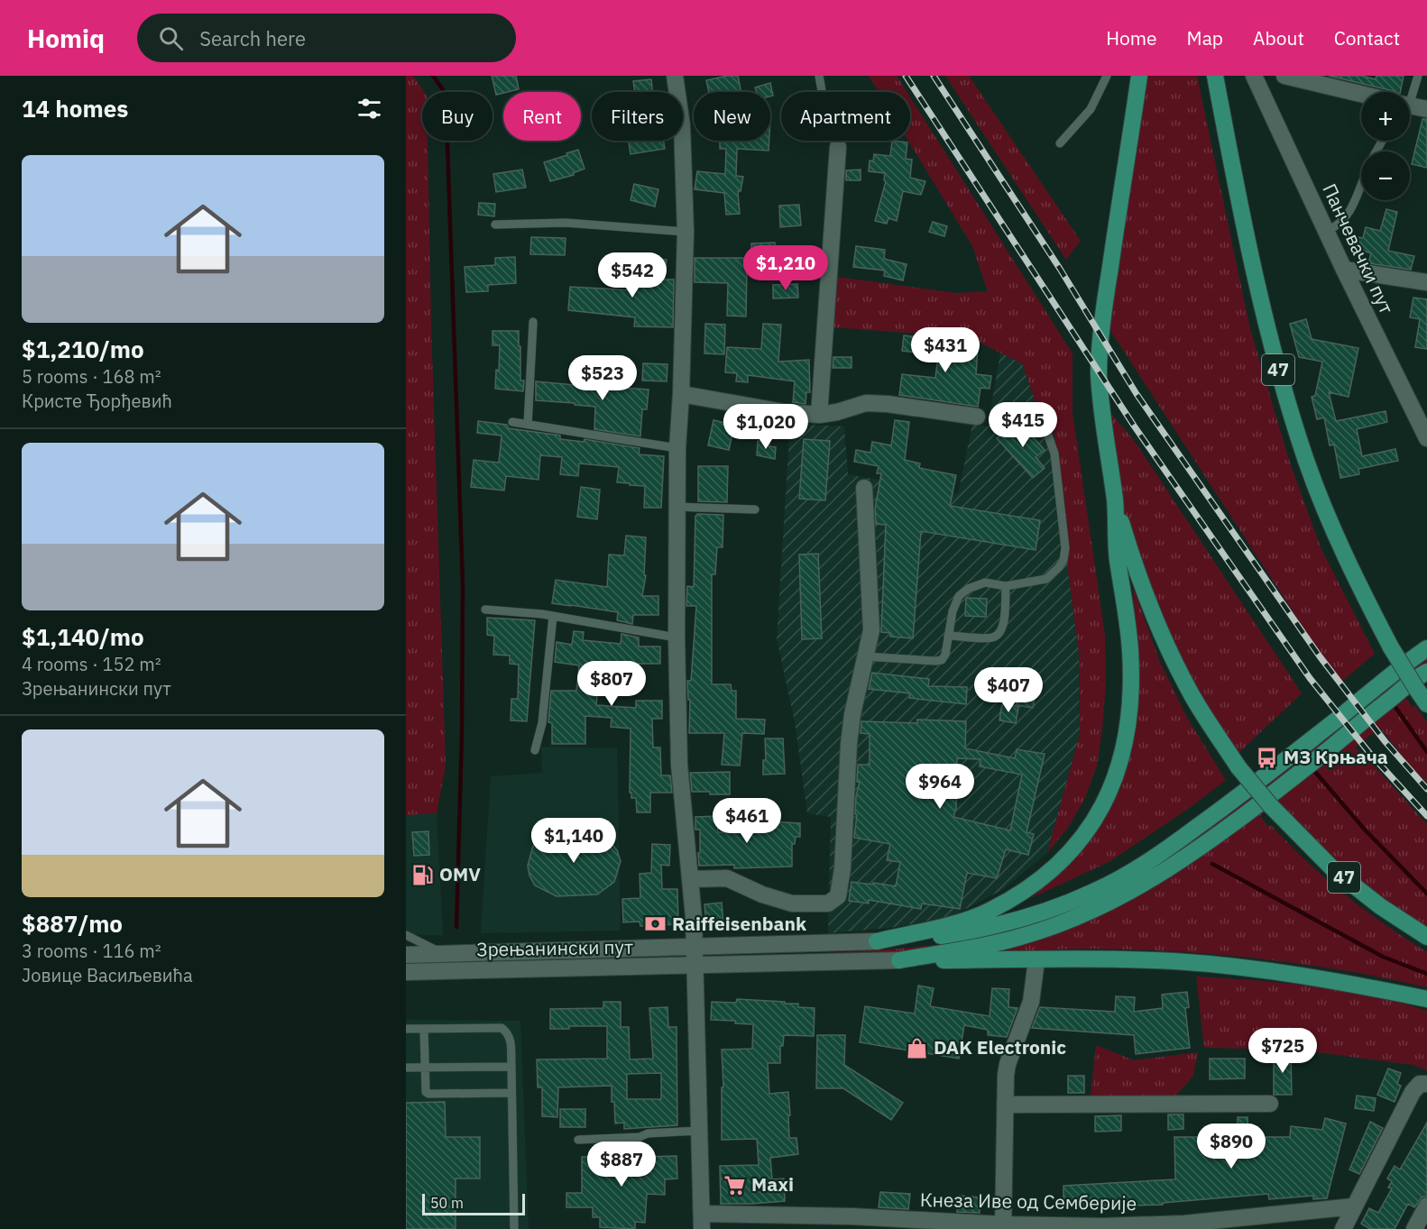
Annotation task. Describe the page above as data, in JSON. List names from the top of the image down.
{
  "streets": {
    "main road": ["47"],
    "street": ["Панчевачки пут", "Зрењанински пут", "Кнеза Иве од Семберије"]
  },
  "places": {
    "bus stop": ["МЗ Крњача"],
    "fuel station": ["OMV"],
    "bank": ["Raiffeisenbank"],
    "shop": ["DAK Electronic"],
    "supermarket": ["Maxi"]
  },
  "scale_bar": "50 m",
  "page": {
    "header": "Homiq",
    "search": "Search here",
    "nav": [
      "Home",
      "Map",
      "About",
      "Contact"
    ],
    "heading": "14 homes",
    "map_buttons": ["+", "−"],
    "chip": [
      "Buy",
      "Rent",
      "Filters",
      "New",
      "Apartment"
    ],
    "list": [
      {
        "name": "$1,210/mo",
        "note": "5 rooms · 168 m² · Кристе Ђорђевић"
      },
      {
        "name": "$1,140/mo",
        "note": "4 rooms · 152 m² · Зрењанински пут"
      },
      {
        "name": "$887/mo",
        "note": "3 rooms · 116 m² · Јовице Васиљевића"
      }
    ],
    "price": [
      "$1,210",
      "$542",
      "$431",
      "$523",
      "$415",
      "$1,020",
      "$807",
      "$407",
      "$964",
      "$461",
      "$1,140",
      "$725",
      "$890",
      "$887"
    ],
    "scale": "50 m"
  }
}
